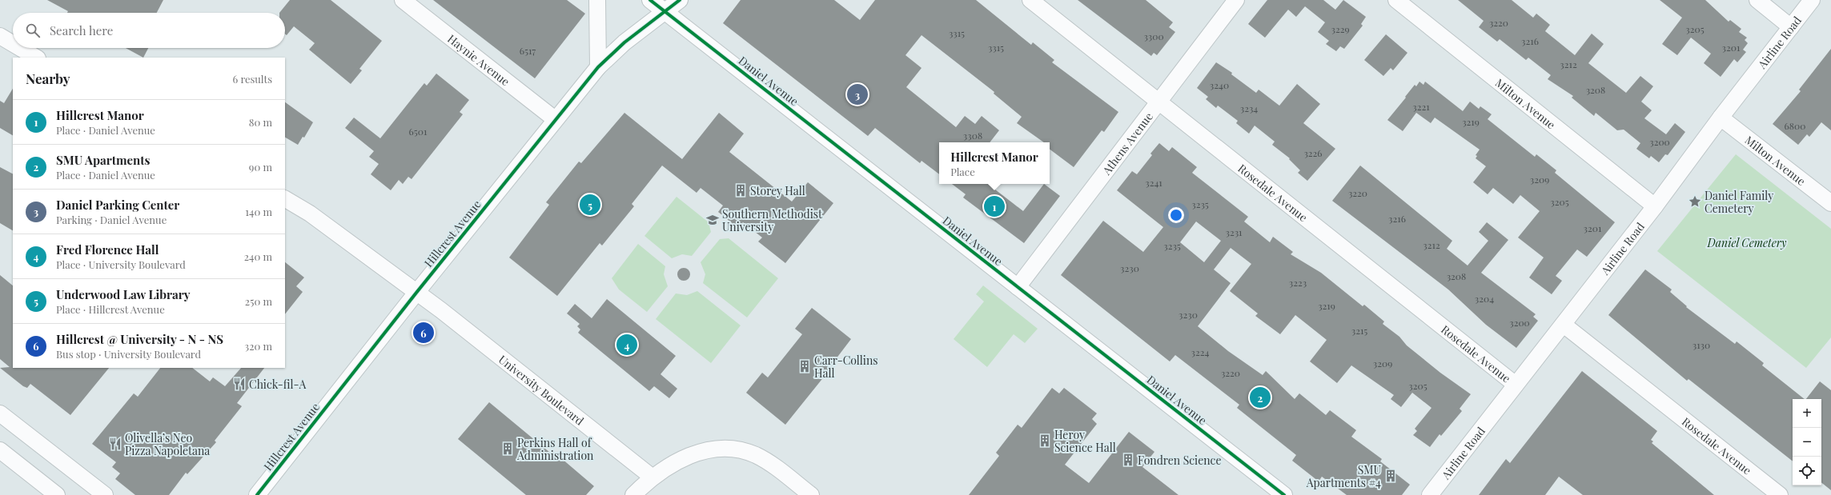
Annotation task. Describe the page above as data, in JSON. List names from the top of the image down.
{
  "streets": {
    "street": [
      "Airline Road",
      "Haynie Avenue",
      "Daniel Avenue",
      "Milton Avenue",
      "Athens Avenue",
      "Rosedale Avenue",
      "Hillcrest Avenue",
      "University Boulevard"
    ]
  },
  "crossings": [
    ["Airline Road", "Milton Avenue"],
    ["Airline Road", "Rosedale Avenue"],
    ["Haynie Avenue", "Hillcrest Avenue"],
    ["Daniel Avenue", "Athens Avenue"],
    ["Daniel Avenue", "Hillcrest Avenue"],
    ["Athens Avenue", "Rosedale Avenue"],
    ["Hillcrest Avenue", "University Boulevard"]
  ],
  "parks": ["Daniel Cemetery"],
  "places": {
    "building": [
      "Storey Hall",
      "Carr-Collins Hall",
      "Heroy Science Hall",
      "Perkins Hall of Administration",
      "Fondren Science",
      "SMU Apartments #4"
    ],
    "place": ["Daniel Family Cemetery"],
    "school or university": ["Southern Methodist University"],
    "restaurant": ["Chick-fil-A", "Olivella’s Neo Pizza Napoletana"]
  },
  "house_numbers": [
    "3220",
    "3229",
    "3205",
    "3315",
    "3300",
    "3216",
    "3315",
    "3201",
    "6517",
    "3212",
    "3240",
    "3208",
    "3221",
    "3234",
    "3219",
    "6800",
    "6501",
    "3308",
    "3200",
    "3226",
    "3209",
    "3241",
    "3220",
    "3205",
    "3235",
    "3216",
    "3201",
    "3231",
    "3212",
    "3235",
    "3230",
    "3208",
    "3223",
    "3204",
    "3219",
    "3230",
    "3200",
    "3215",
    "3130",
    "3224",
    "3209",
    "3220",
    "3205"
  ],
  "page": {
    "search": "Search here",
    "heading": ["Nearby", "6 results"],
    "pins": [
      "3",
      "5",
      "1",
      "6",
      "4",
      "2"
    ],
    "list": [
      {
        "mark": "1",
        "name": "Hillcrest Manor",
        "note": "Place · Daniel Avenue",
        "value": "80 m"
      },
      {
        "mark": "2",
        "name": "SMU Apartments",
        "note": "Place · Daniel Avenue",
        "value": "90 m"
      },
      {
        "mark": "3",
        "name": "Daniel Parking Center",
        "note": "Parking · Daniel Avenue",
        "value": "140 m"
      },
      {
        "mark": "4",
        "name": "Fred Florence Hall",
        "note": "Place · University Boulevard",
        "value": "240 m"
      },
      {
        "mark": "5",
        "name": "Underwood Law Library",
        "note": "Place · Hillcrest Avenue",
        "value": "250 m"
      },
      {
        "mark": "6",
        "name": "Hillcrest @ University - N - NS",
        "note": "Bus stop · University Boulevard",
        "value": "320 m"
      }
    ],
    "popup": ["Hillcrest Manor", "Place"],
    "map_buttons": ["+", "−"]
  }
}
